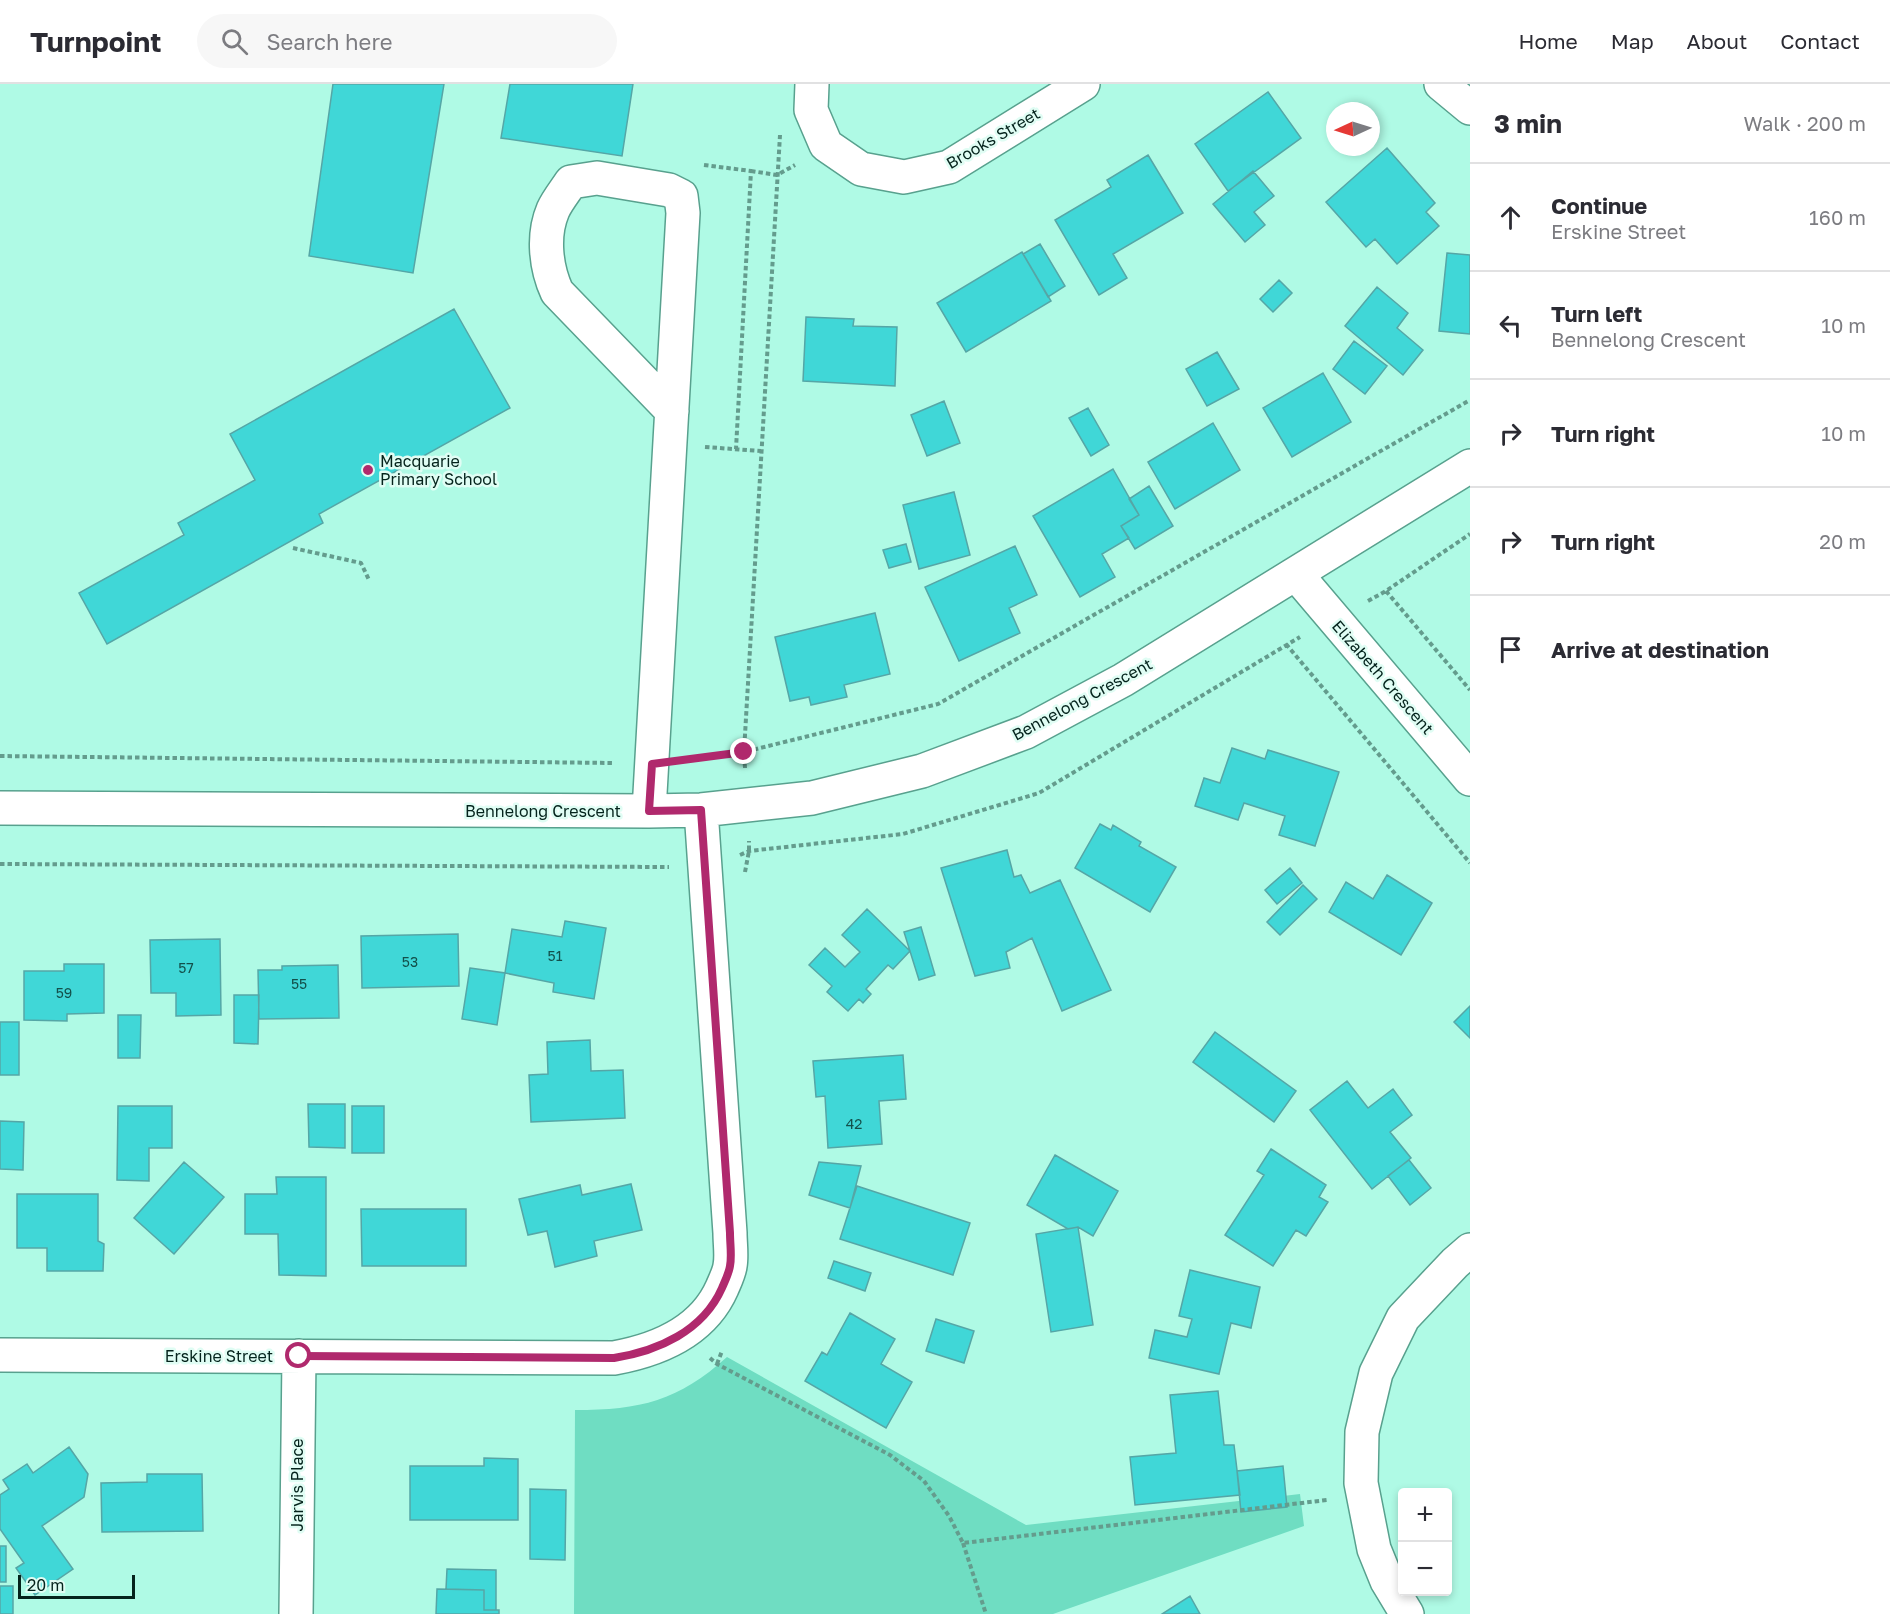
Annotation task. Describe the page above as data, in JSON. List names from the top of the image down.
{
  "streets": {
    "street": [
      "Brooks Street",
      "Elizabeth Crescent",
      "Bennelong Crescent",
      "Erskine Street",
      "Jarvis Place"
    ]
  },
  "crossings": [
    ["Elizabeth Crescent", "Bennelong Crescent"],
    ["Bennelong Crescent", "Erskine Street"],
    ["Erskine Street", "Jarvis Place"]
  ],
  "places": ["Macquarie Primary School"],
  "house_numbers": [
    "51",
    "53",
    "57",
    "55",
    "59",
    "42"
  ],
  "scale_bar": "20 m",
  "north": "left",
  "page": {
    "header": "Turnpoint",
    "search": "Search here",
    "nav": [
      "Home",
      "Map",
      "About",
      "Contact"
    ],
    "heading": ["3 min", "Walk · 200 m"],
    "list": [
      ["Continue", "Erskine Street", "160 m"],
      ["Turn left", "Bennelong Crescent", "10 m"],
      ["Turn right", "10 m"],
      ["Turn right", "20 m"],
      "Arrive at destination"
    ],
    "map_buttons": ["+", "−"],
    "scale": "20 m"
  }
}
